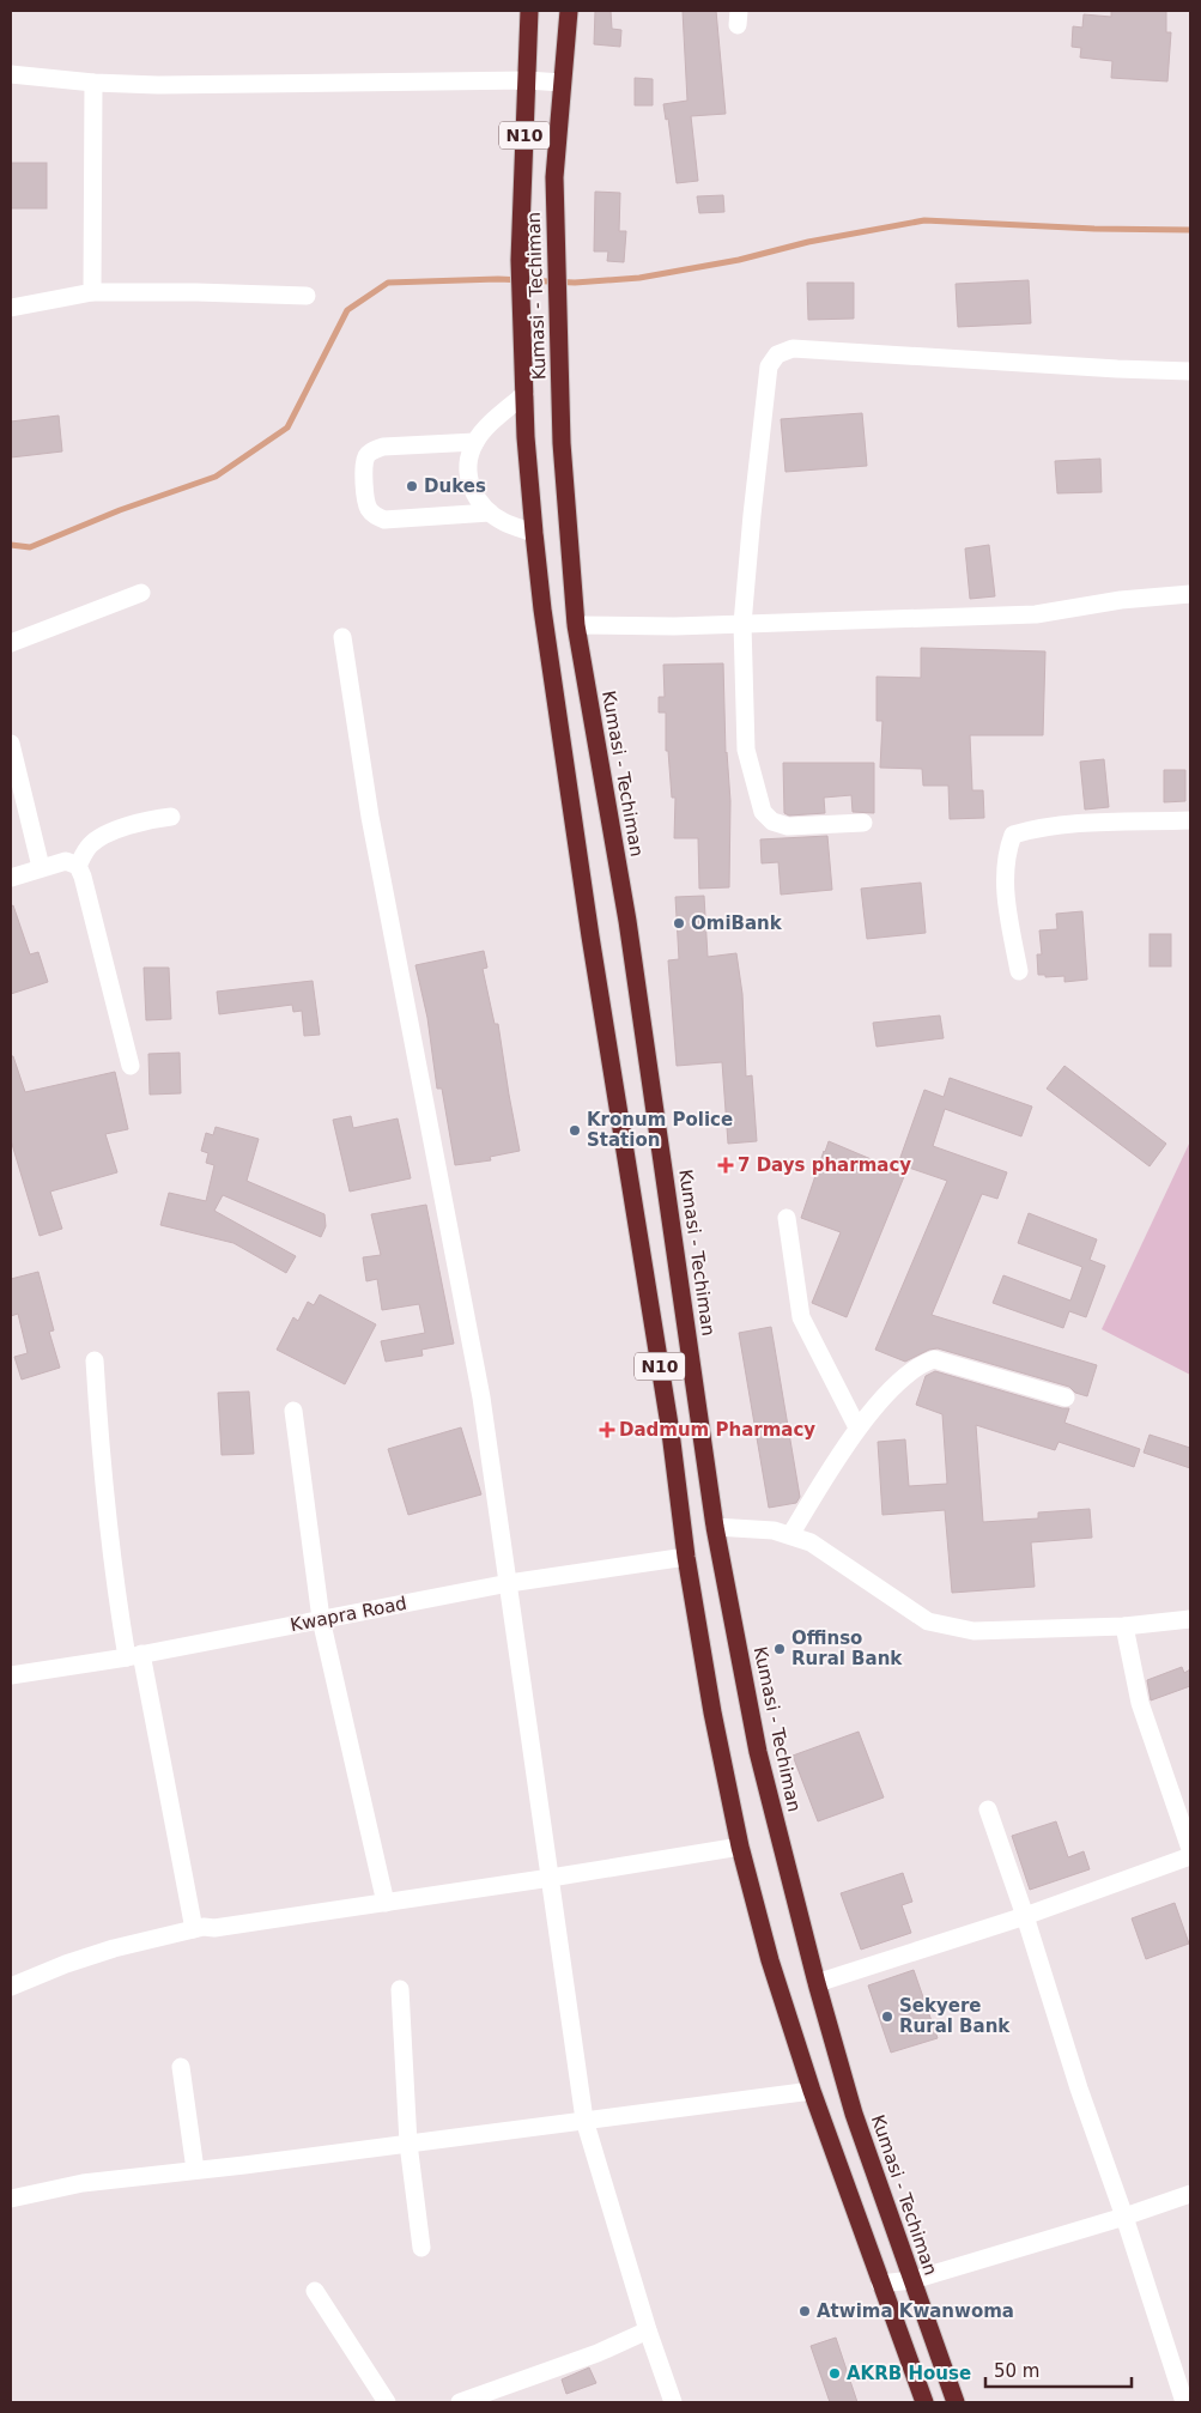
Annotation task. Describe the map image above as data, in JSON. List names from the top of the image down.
{
  "streets": {
    "highway": ["N10", "Kumasi - Techiman"],
    "street": ["Kwapra Road"]
  },
  "crossings": [
    ["N10", "Kwapra Road"]
  ],
  "places": {
    "other": [
      "Dukes",
      "OmiBank",
      "Kronum Police Station",
      "Offinso Rural Bank",
      "Sekyere Rural Bank",
      "Atwima Kwanwoma",
      "AKRB House"
    ],
    "health": ["7 Days pharmacy", "Dadmum Pharmacy"]
  },
  "scale_bar": "50 m"
}
